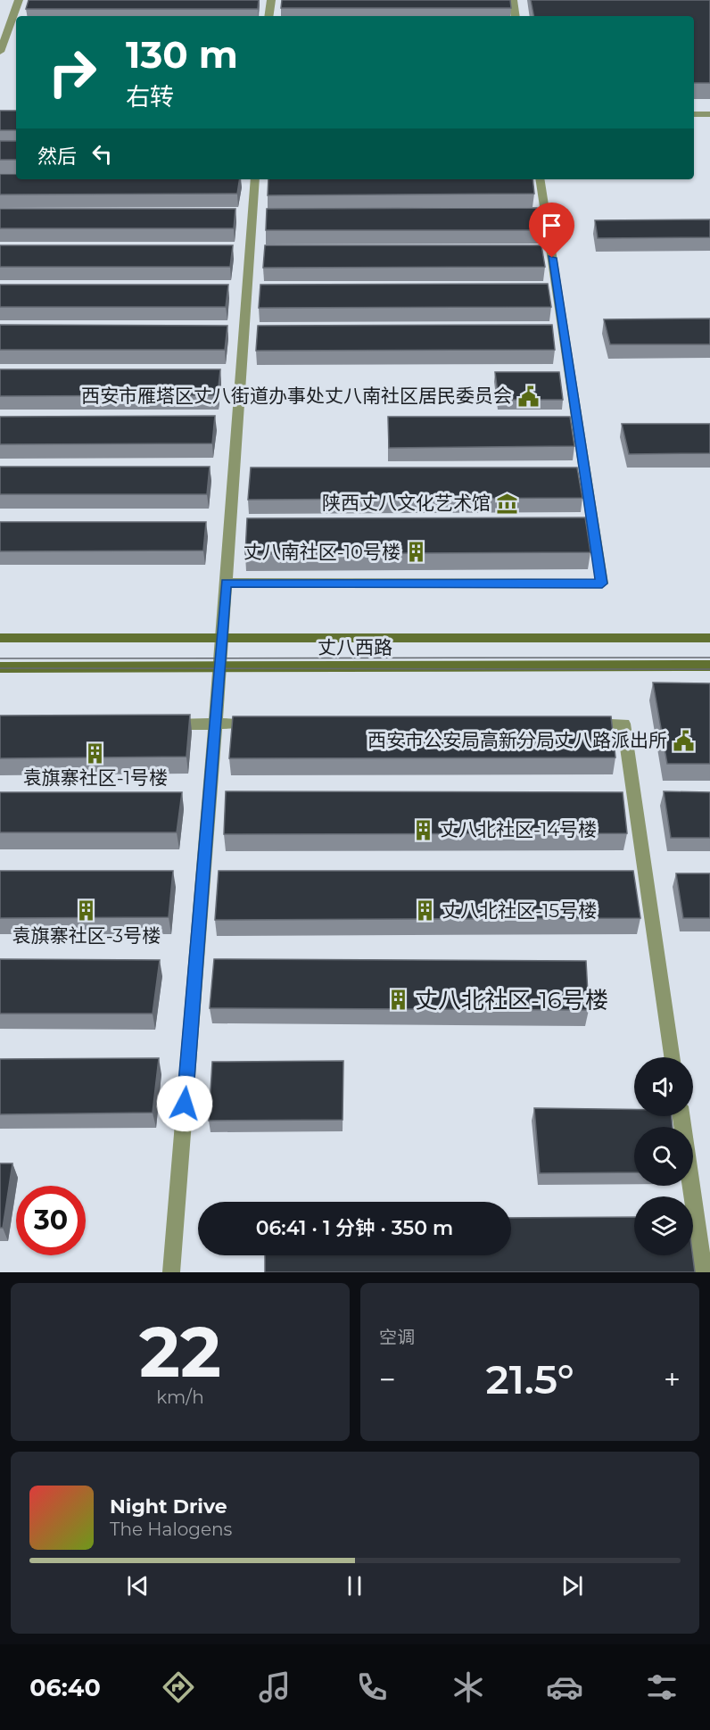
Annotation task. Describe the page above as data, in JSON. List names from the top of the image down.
{
  "streets": {
    "main road": ["丈八西路"]
  },
  "places": {
    "public building": ["西安市雁塔区丈八街道办事处丈八南社区居民委员会", "西安市公安局高新分局丈八路派出所"],
    "museum": ["陕西丈八文化艺术馆"],
    "building": [
      "丈八南社区-10号楼",
      "袁旗寨社区-1号楼",
      "丈八北社区-14号楼",
      "袁旗寨社区-3号楼",
      "丈八北社区-15号楼",
      "丈八北社区-16号楼"
    ]
  },
  "page": {
    "turn": ["130 m", "右转"],
    "then": "然后",
    "limit": "30",
    "trip": "06:41 · 1 分钟 · 350 m",
    "tile": [
      ["22", "km/h"],
      "空调"
    ],
    "heat": ["−", "21.5°", "+"],
    "song": ["Night Drive", "The Halogens"],
    "tabs": "06:40"
  }
}
